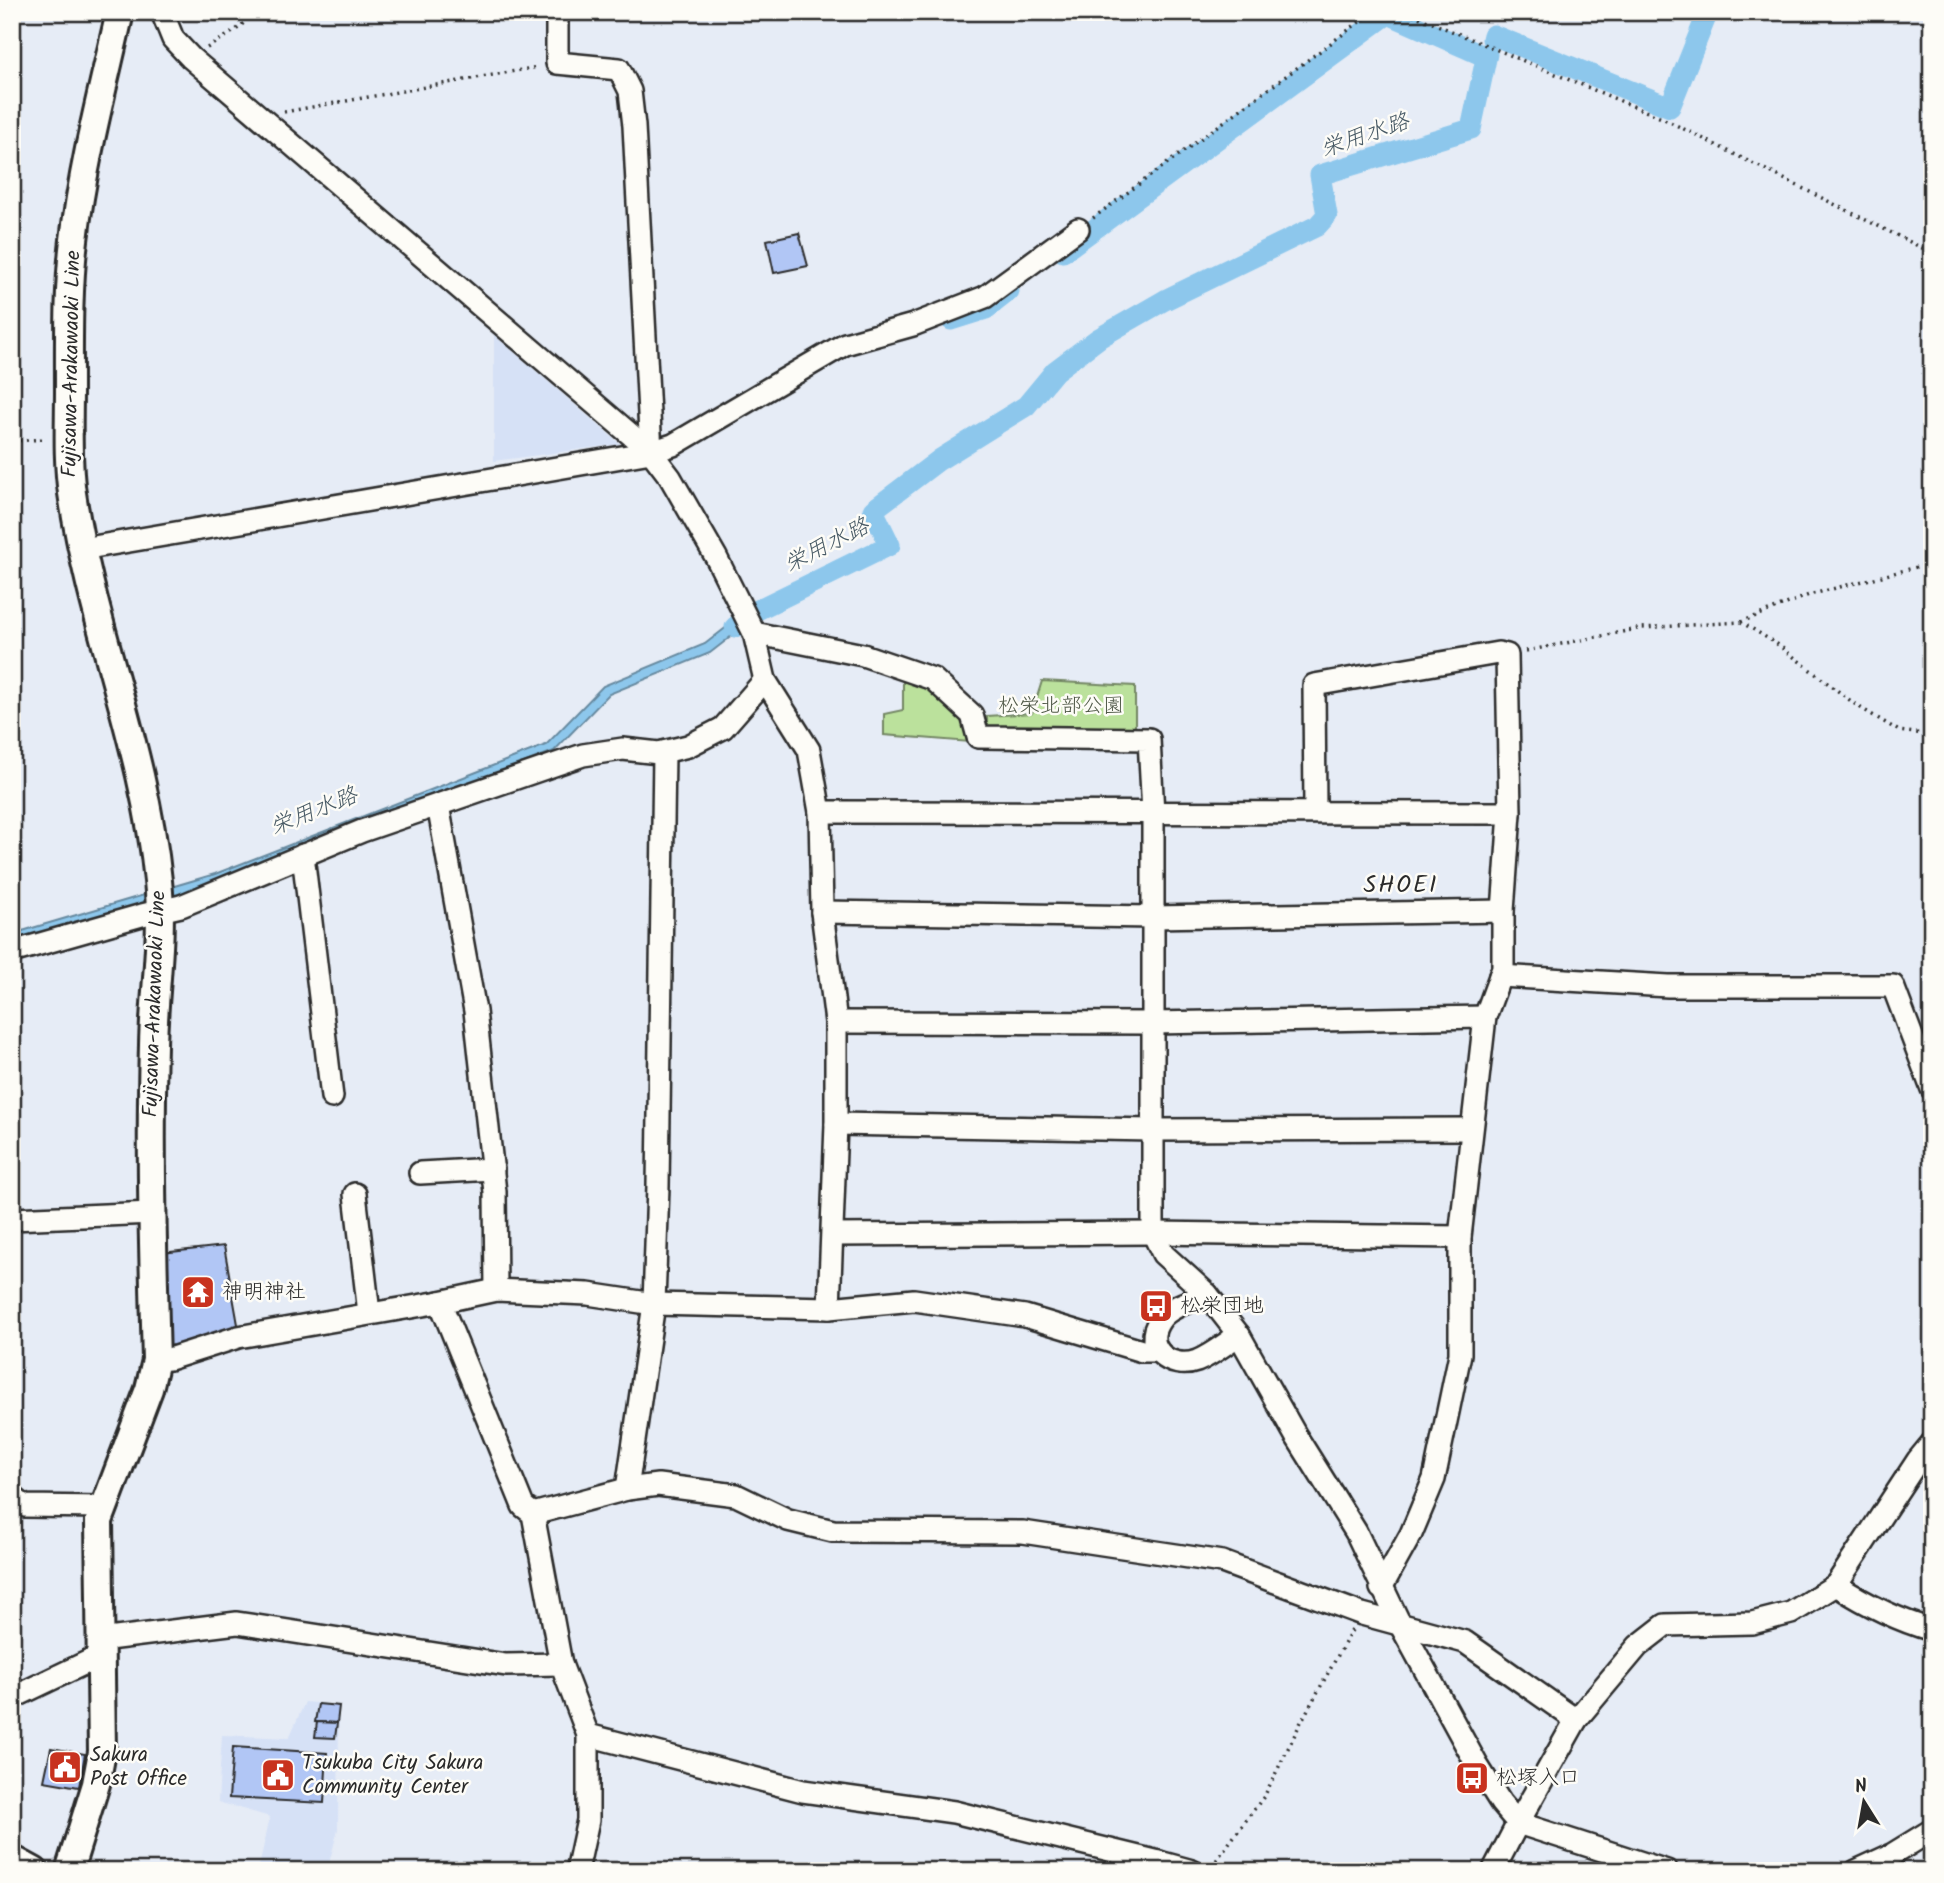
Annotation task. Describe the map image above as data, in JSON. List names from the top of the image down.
{
  "streets": {
    "main road": ["Fujisawa-Arakawaoki Line"]
  },
  "districts": ["SHOEI"],
  "water": ["栄用水路"],
  "parks": ["松栄北部公園"],
  "places": {
    "temple": ["神明神社"],
    "bus stop": ["松栄団地", "松塚入口"],
    "public building": ["Sakura Post Office", "Tsukuba City Sakura Community Center"]
  },
  "north": "top"
}
